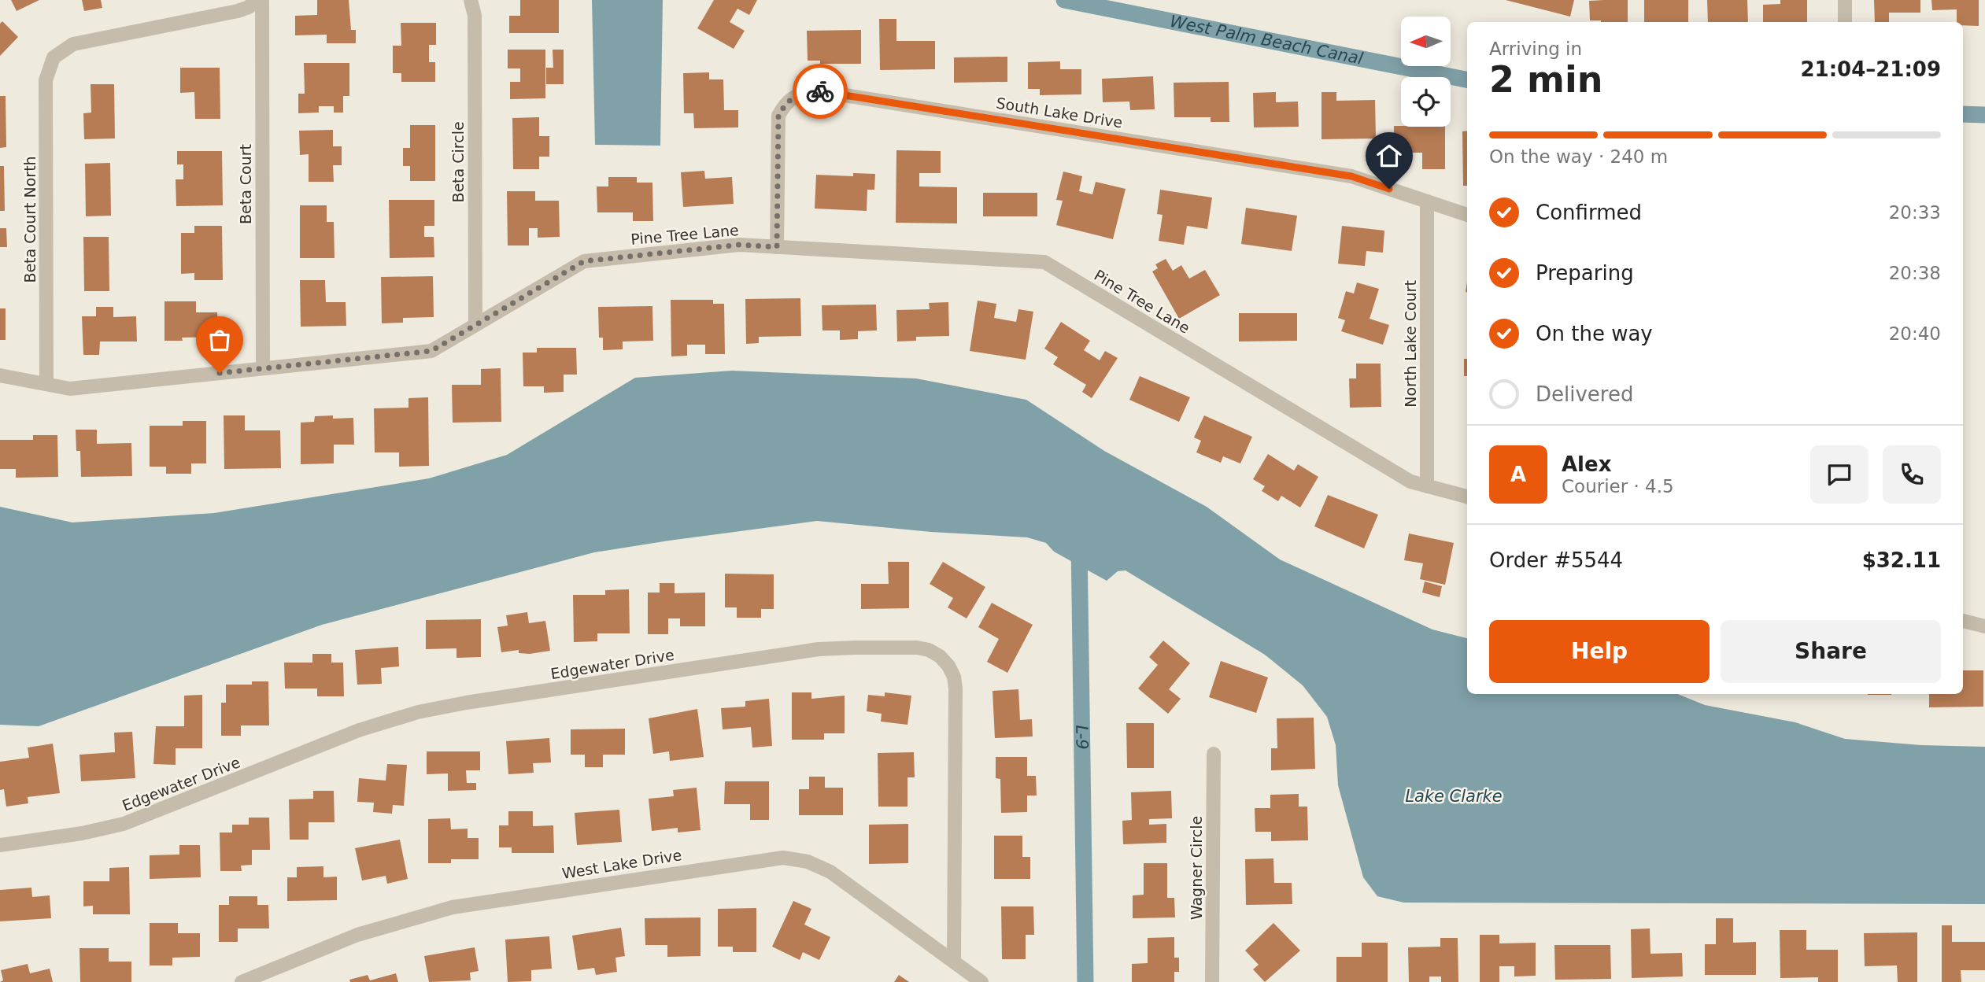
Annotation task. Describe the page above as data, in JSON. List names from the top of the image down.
{
  "streets": {
    "street": [
      "South Lake Drive",
      "Beta Circle",
      "Beta Court",
      "Beta Court North",
      "Pine Tree Lane",
      "North Lake Court",
      "Edgewater Drive",
      "West Lake Drive",
      "Wagner Circle"
    ]
  },
  "crossings": [
    ["South Lake Drive", "Pine Tree Lane"],
    ["South Lake Drive", "North Lake Court"],
    ["Beta Circle", "Pine Tree Lane"],
    ["Beta Court", "Pine Tree Lane"],
    ["Beta Court North", "Pine Tree Lane"],
    ["Pine Tree Lane", "North Lake Court"],
    ["Edgewater Drive", "West Lake Drive"]
  ],
  "water": ["West Palm Beach Canal", "L-9", "Lake Clarke"],
  "north": "left",
  "page": {
    "heading": ["2 min", "Arriving in", "21:04–21:09"],
    "panel": [
      "Alex",
      "Courier · 4.5",
      "Order #5544",
      "$32.11"
    ],
    "bar": "On the way · 240 m",
    "list": [
      ["Confirmed", "20:33"],
      ["Preparing", "20:38"],
      ["On the way", "20:40"],
      "Delivered"
    ],
    "round": "A",
    "buttons": ["Help", "Share"]
  }
}
